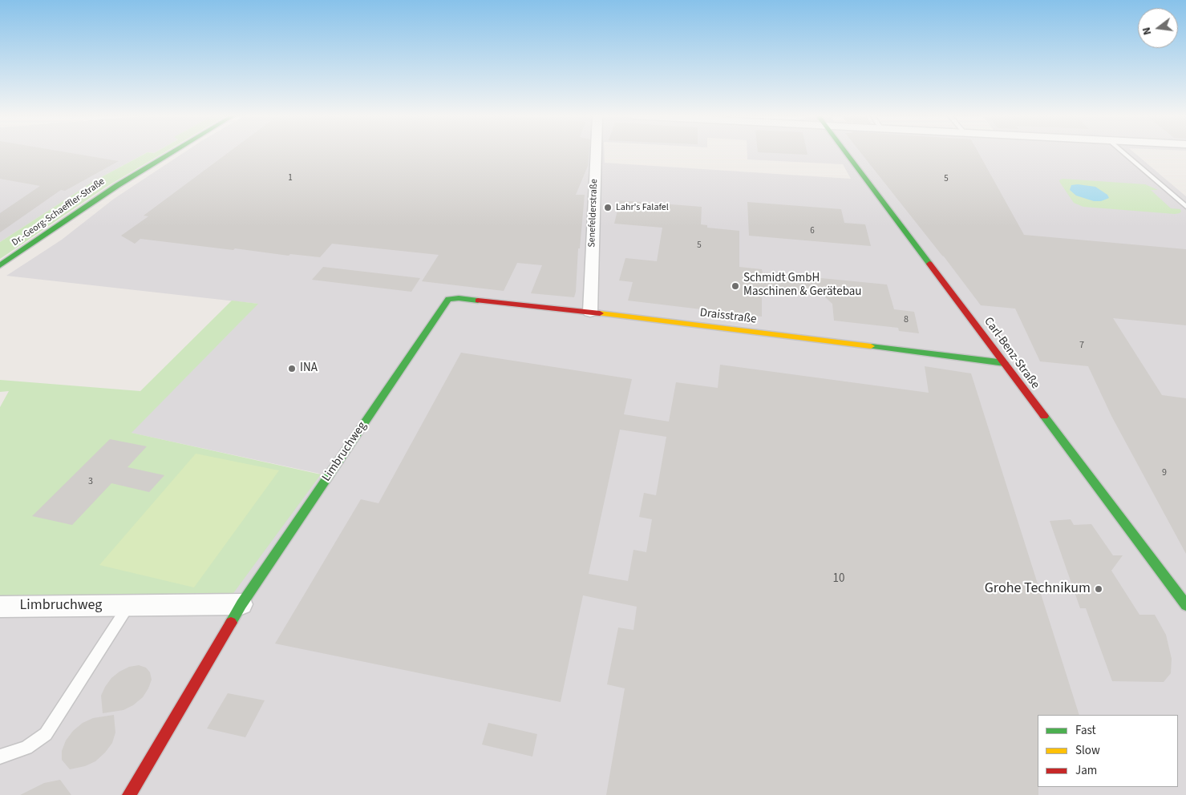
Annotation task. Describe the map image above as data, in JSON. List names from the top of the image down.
{
  "streets": {
    "street": [
      "Dr.-Georg-Schaeffler-Straße",
      "Senefelderstraße",
      "Draisstraße",
      "Carl-Benz-Straße",
      "Limbruchweg"
    ]
  },
  "crossings": [
    ["Senefelderstraße", "Draisstraße"],
    ["Draisstraße", "Carl-Benz-Straße"],
    ["Draisstraße", "Limbruchweg"]
  ],
  "places": [
    "Lahr's Falafel",
    "Schmidt GmbH Maschinen & Gerätebau",
    "INA",
    "Grohe Technikum"
  ],
  "house_numbers": [
    "1",
    "5",
    "6",
    "5",
    "8",
    "7",
    "9",
    "3",
    "10"
  ],
  "legend": ["Fast", "Slow", "Jam"],
  "north": "left"
}
